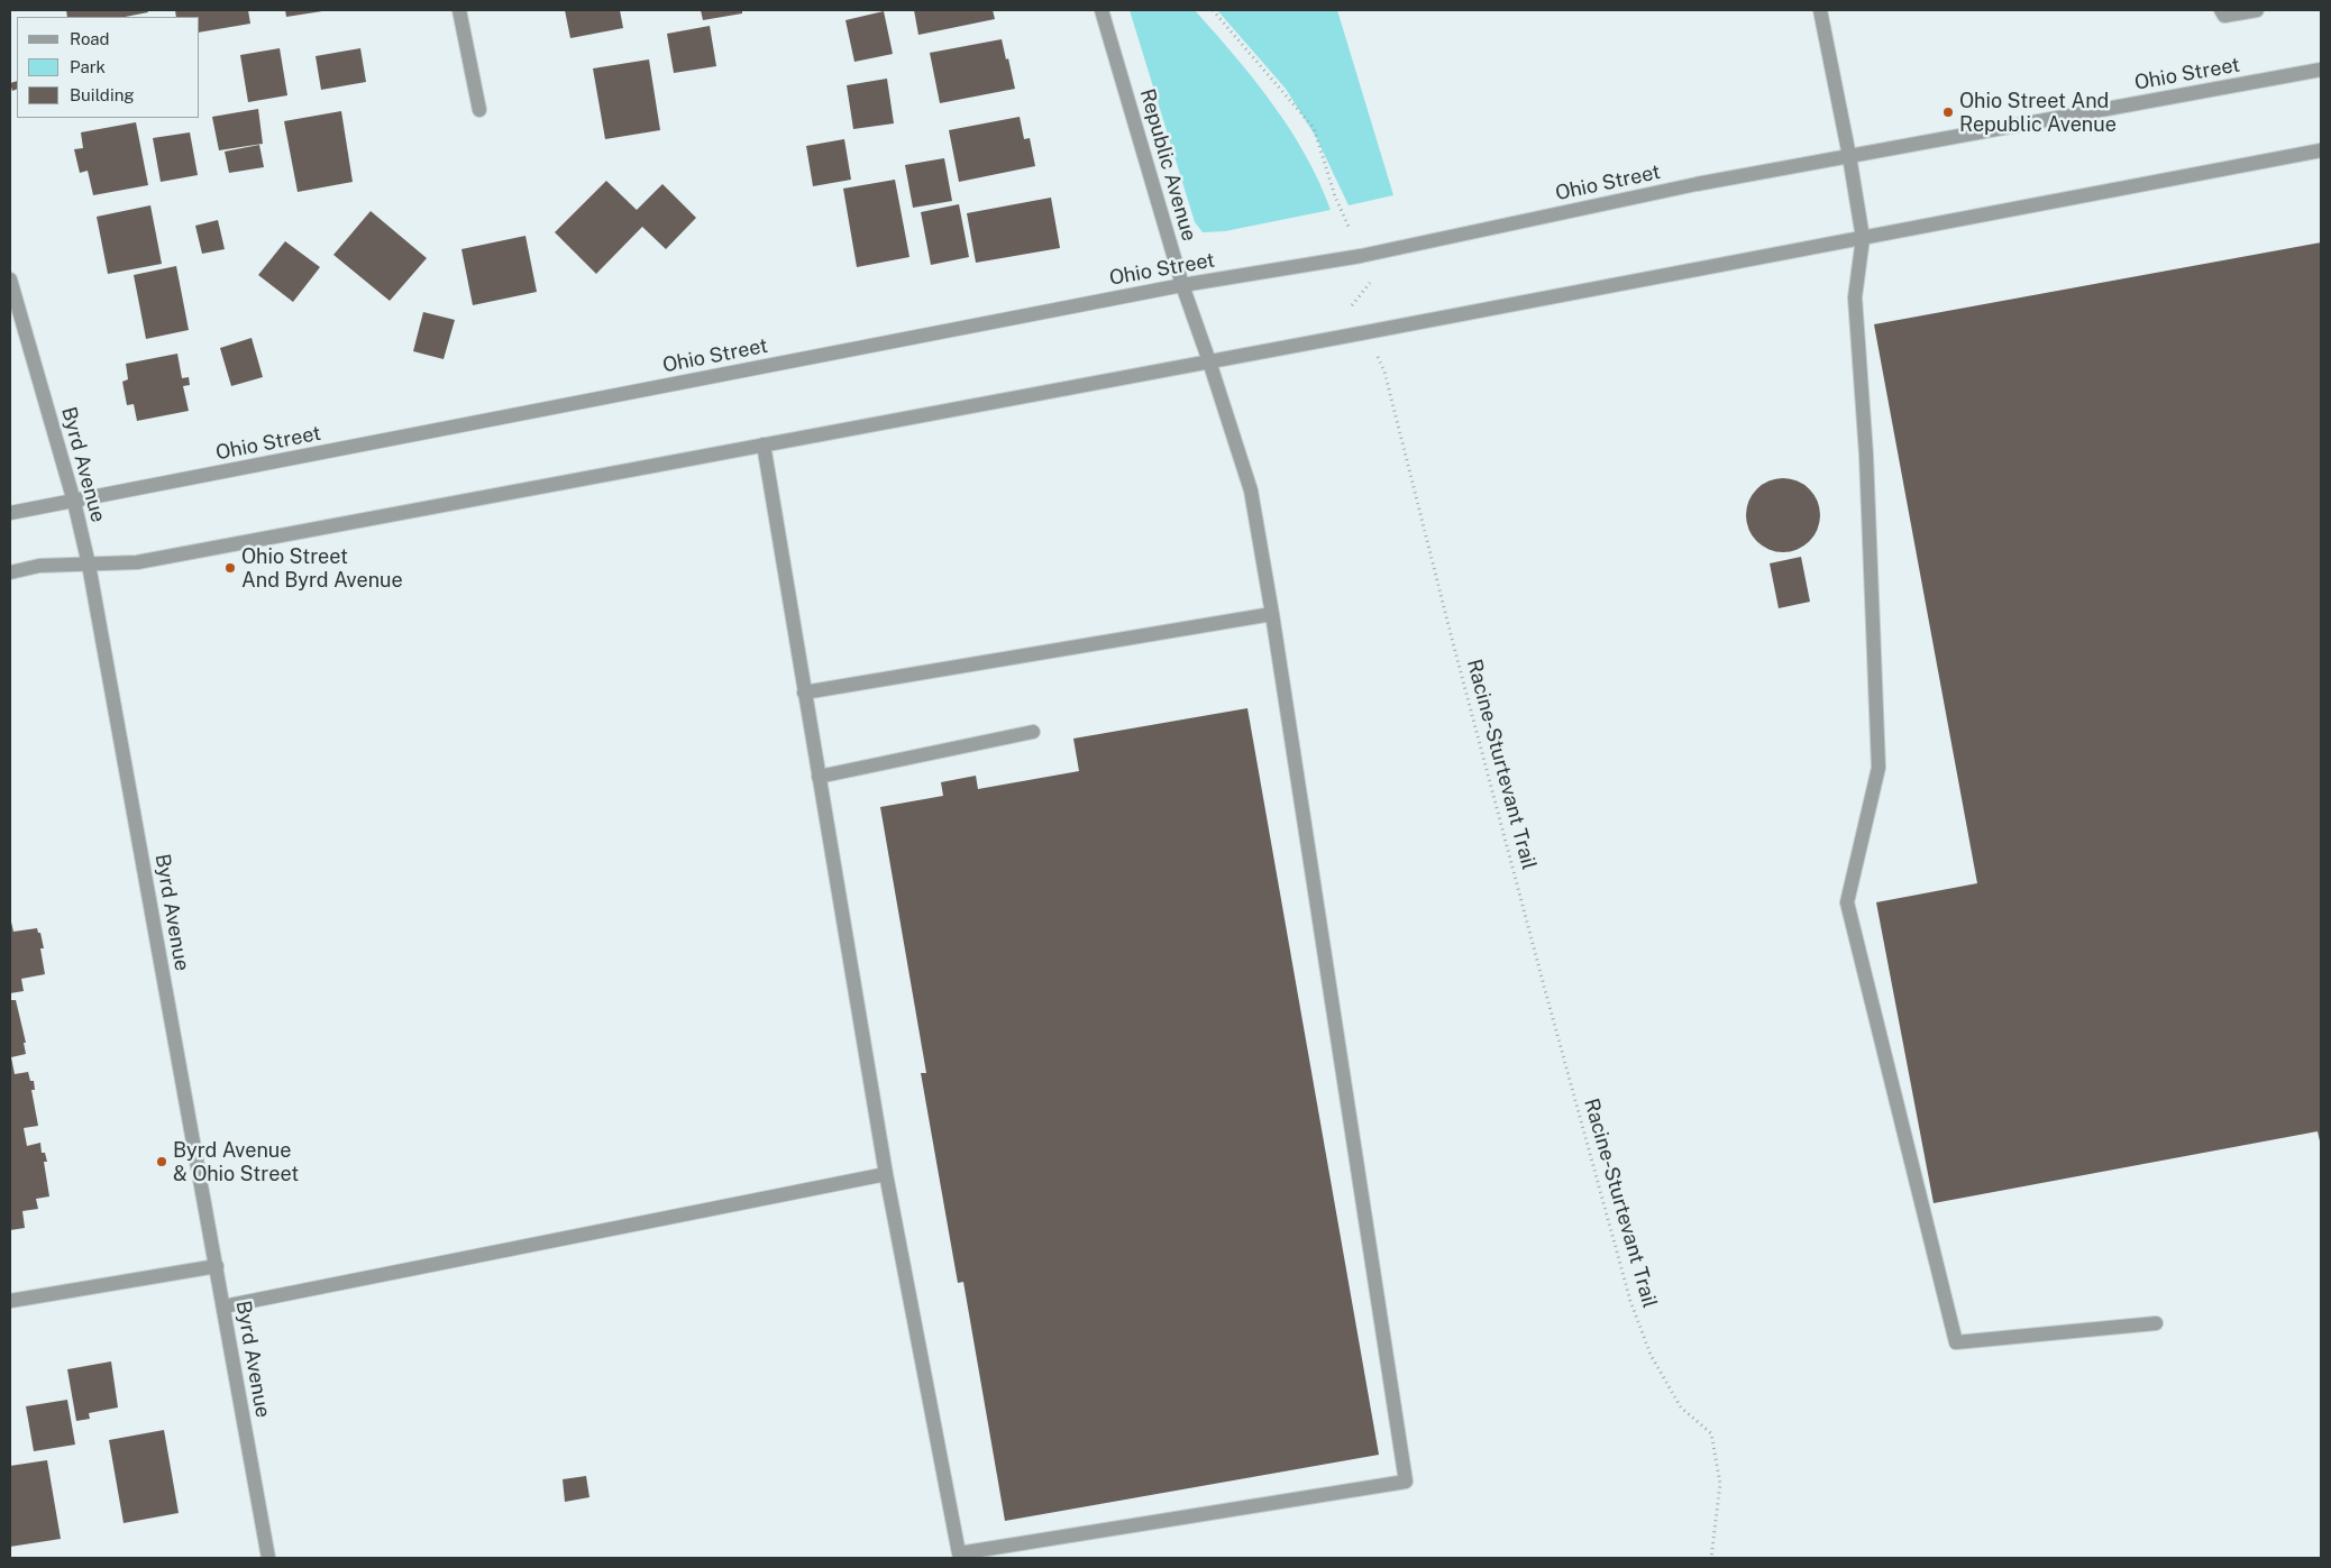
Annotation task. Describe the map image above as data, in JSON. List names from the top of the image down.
{
  "streets": {
    "street": ["Ohio Street", "Republic Avenue", "Byrd Avenue"],
    "path": ["Racine-Sturtevant Trail"]
  },
  "crossings": [
    ["Ohio Street", "Republic Avenue"],
    ["Ohio Street", "Byrd Avenue"],
    ["Ohio Street", "Racine-Sturtevant Trail"]
  ],
  "places": ["Ohio Street And Republic Avenue", "Ohio Street And Byrd Avenue", "Byrd Avenue & Ohio Street"],
  "legend": ["Road", "Park", "Building"]
}
